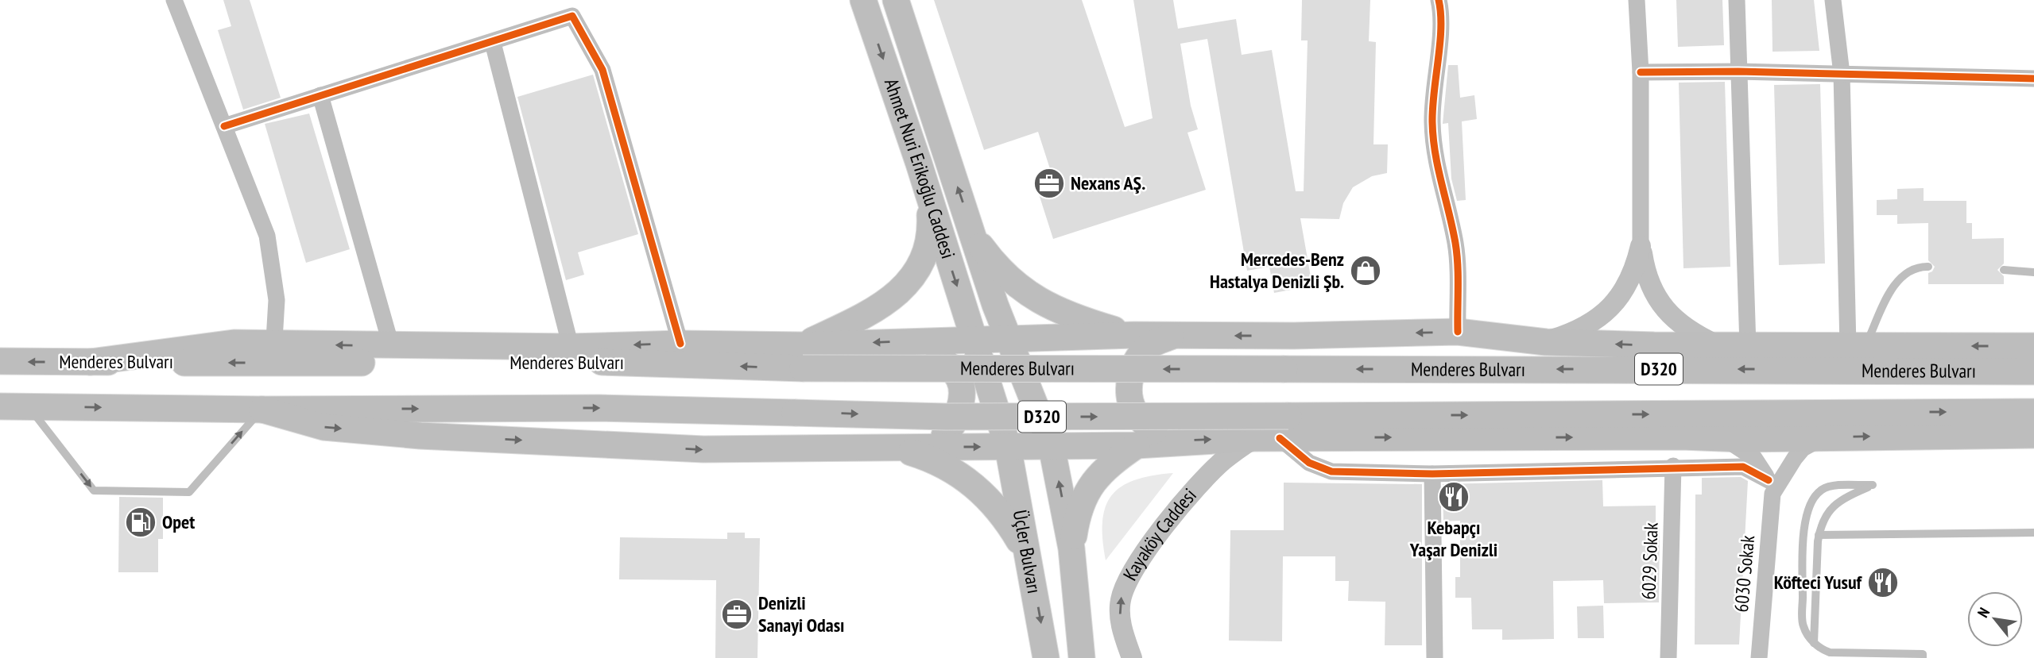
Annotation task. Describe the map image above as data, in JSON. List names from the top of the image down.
{
  "streets": {
    "main road": [
      "Ahmet Nuri Erikoğlu Caddesi",
      "Menderes Bulvarı",
      "D320",
      "Üçler Bulvarı"
    ],
    "street": ["Kayaköy Caddesi", "6029 Sokak", "6030 Sokak"]
  },
  "crossings": [
    ["Ahmet Nuri Erikoğlu Caddesi", "Üçler Bulvarı"],
    ["D320", "Kayaköy Caddesi"]
  ],
  "one_way": ["Kayaköy Caddesi"],
  "places": {
    "office": ["Nexans AŞ.", "Denizli Sanayi Odası"],
    "shop": ["Mercedes-Benz Hastalya Denizli Şb."],
    "restaurant": ["Kebapçı Yaşar Denizli", "Köfteci Yusuf"],
    "fuel station": ["Opet"]
  },
  "north": "top left"
}
